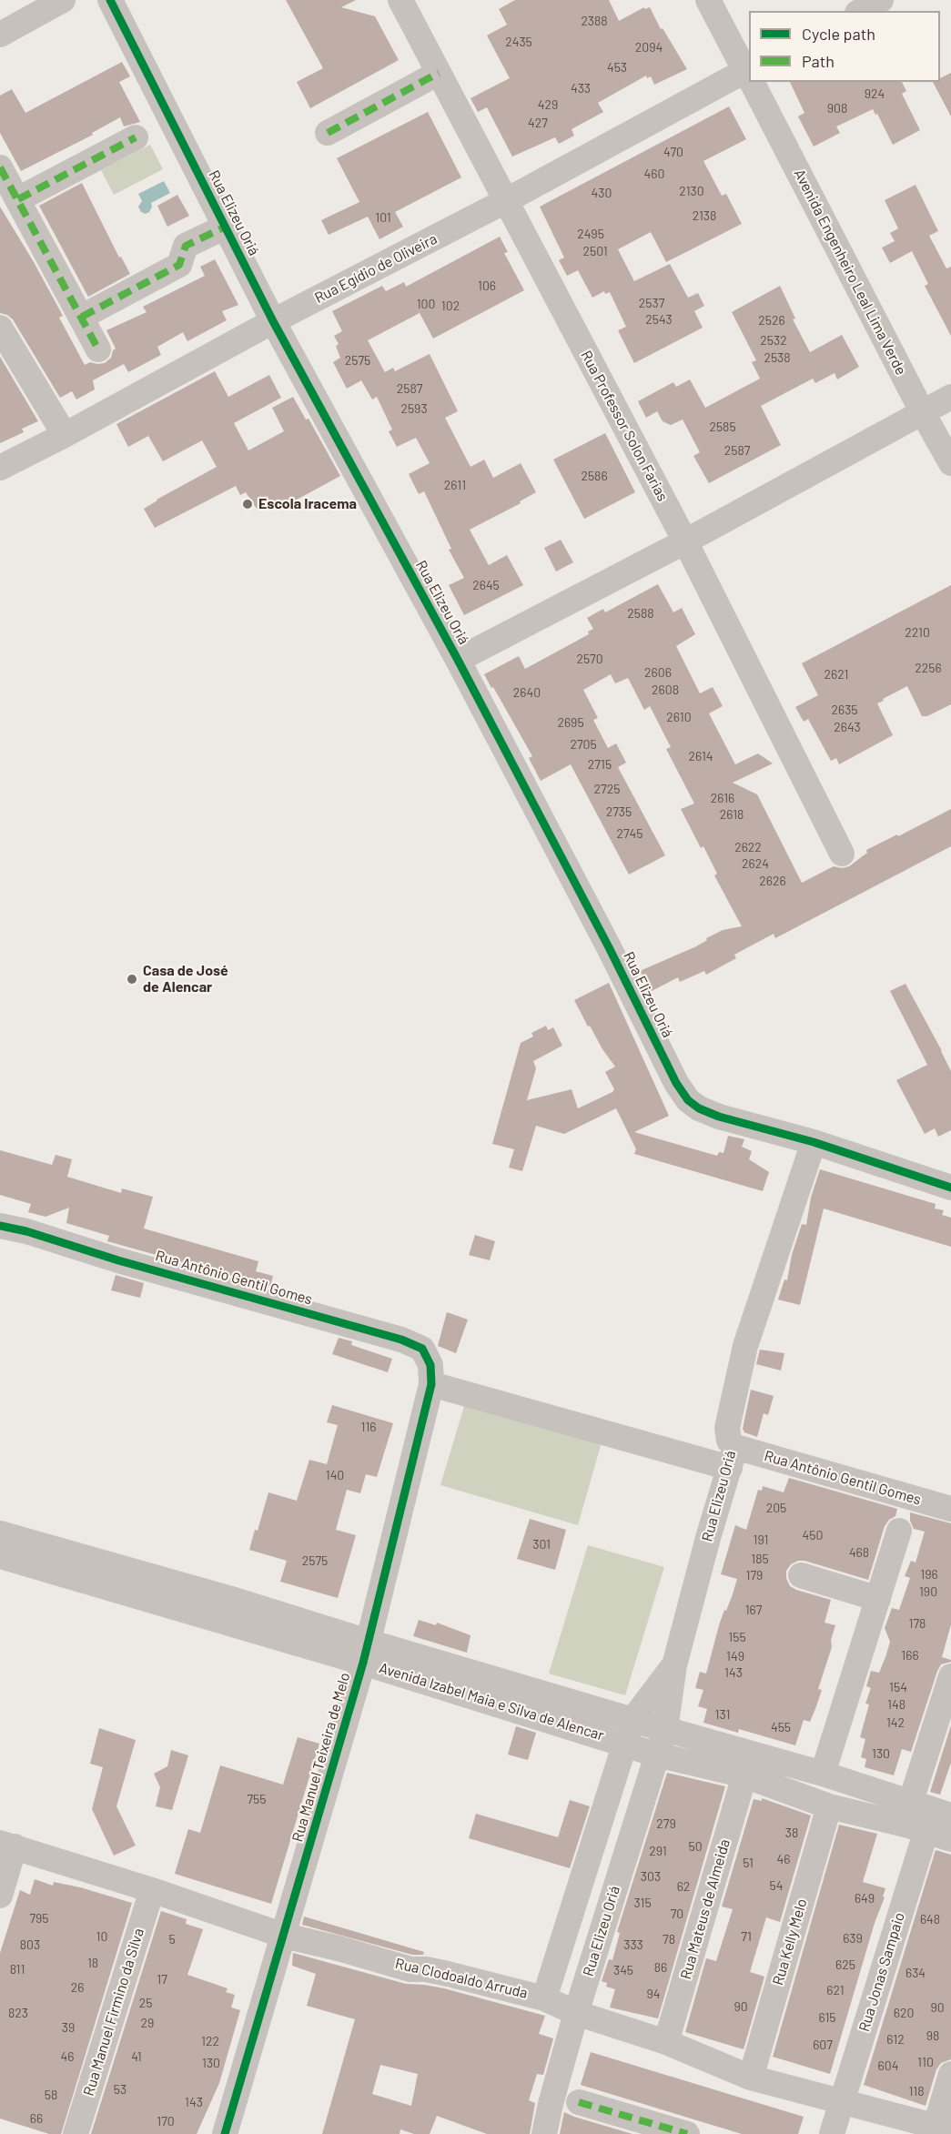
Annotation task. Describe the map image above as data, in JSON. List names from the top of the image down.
{
  "streets": {
    "street": [
      "Rua Elizeu Oriá",
      "Rua Egídio de Oliveira",
      "Avenida Engenheiro Leal Lima Verde",
      "Rua Professor Solon Farias",
      "Rua Antônio Gentil Gomes",
      "Avenida Izabel Maia e Silva de Alencar",
      "Rua Manuel Teixeira de Melo",
      "Rua Mateus de Almeida",
      "Rua Kelly Melo",
      "Rua Jonas Sampaio",
      "Rua Clodoaldo Arruda",
      "Rua Manuel Firmino da Silva"
    ]
  },
  "crossings": [
    ["Rua Elizeu Oriá", "Rua Egídio de Oliveira"],
    ["Rua Elizeu Oriá", "Rua Antônio Gentil Gomes"],
    ["Rua Elizeu Oriá", "Avenida Izabel Maia e Silva de Alencar"],
    ["Rua Elizeu Oriá", "Rua Clodoaldo Arruda"],
    ["Rua Egídio de Oliveira", "Avenida Engenheiro Leal Lima Verde"],
    ["Rua Egídio de Oliveira", "Rua Professor Solon Farias"],
    ["Rua Antônio Gentil Gomes", "Rua Manuel Teixeira de Melo"],
    ["Avenida Izabel Maia e Silva de Alencar", "Rua Manuel Teixeira de Melo"],
    ["Avenida Izabel Maia e Silva de Alencar", "Rua Mateus de Almeida"],
    ["Avenida Izabel Maia e Silva de Alencar", "Rua Kelly Melo"],
    ["Avenida Izabel Maia e Silva de Alencar", "Rua Jonas Sampaio"],
    ["Rua Manuel Teixeira de Melo", "Rua Clodoaldo Arruda"],
    ["Rua Mateus de Almeida", "Rua Clodoaldo Arruda"],
    ["Rua Kelly Melo", "Rua Clodoaldo Arruda"],
    ["Rua Jonas Sampaio", "Rua Clodoaldo Arruda"],
    ["Rua Clodoaldo Arruda", "Rua Manuel Firmino da Silva"]
  ],
  "places": ["Escola Iracema", "Casa de José de Alencar"],
  "house_numbers": [
    "2388",
    "2435",
    "2094",
    "453",
    "433",
    "924",
    "429",
    "908",
    "427",
    "470",
    "460",
    "2130",
    "430",
    "2138",
    "101",
    "2495",
    "2501",
    "106",
    "2537",
    "100",
    "102",
    "2543",
    "2526",
    "2532",
    "2538",
    "2575",
    "2587",
    "2593",
    "2585",
    "2587",
    "2586",
    "2611",
    "2645",
    "2588",
    "2210",
    "2570",
    "2256",
    "2606",
    "2621",
    "2608",
    "2640",
    "2635",
    "2610",
    "2695",
    "2643",
    "2705",
    "2614",
    "2715",
    "2725",
    "2616",
    "2735",
    "2618",
    "2745",
    "2622",
    "2624",
    "2626",
    "116",
    "140",
    "205",
    "450",
    "191",
    "301",
    "468",
    "185",
    "2575",
    "196",
    "179",
    "190",
    "167",
    "178",
    "155",
    "166",
    "149",
    "143",
    "154",
    "148",
    "131",
    "142",
    "455",
    "130",
    "755",
    "279",
    "38",
    "50",
    "291",
    "46",
    "51",
    "303",
    "54",
    "62",
    "649",
    "315",
    "70",
    "795",
    "648",
    "10",
    "71",
    "639",
    "5",
    "78",
    "803",
    "333",
    "18",
    "625",
    "86",
    "811",
    "345",
    "634",
    "17",
    "26",
    "621",
    "94",
    "25",
    "90",
    "90",
    "823",
    "620",
    "615",
    "29",
    "39",
    "98",
    "612",
    "122",
    "607",
    "46",
    "41",
    "110",
    "130",
    "604",
    "53",
    "118",
    "58",
    "143",
    "66",
    "170"
  ],
  "legend": ["Cycle path", "Path"]
}
